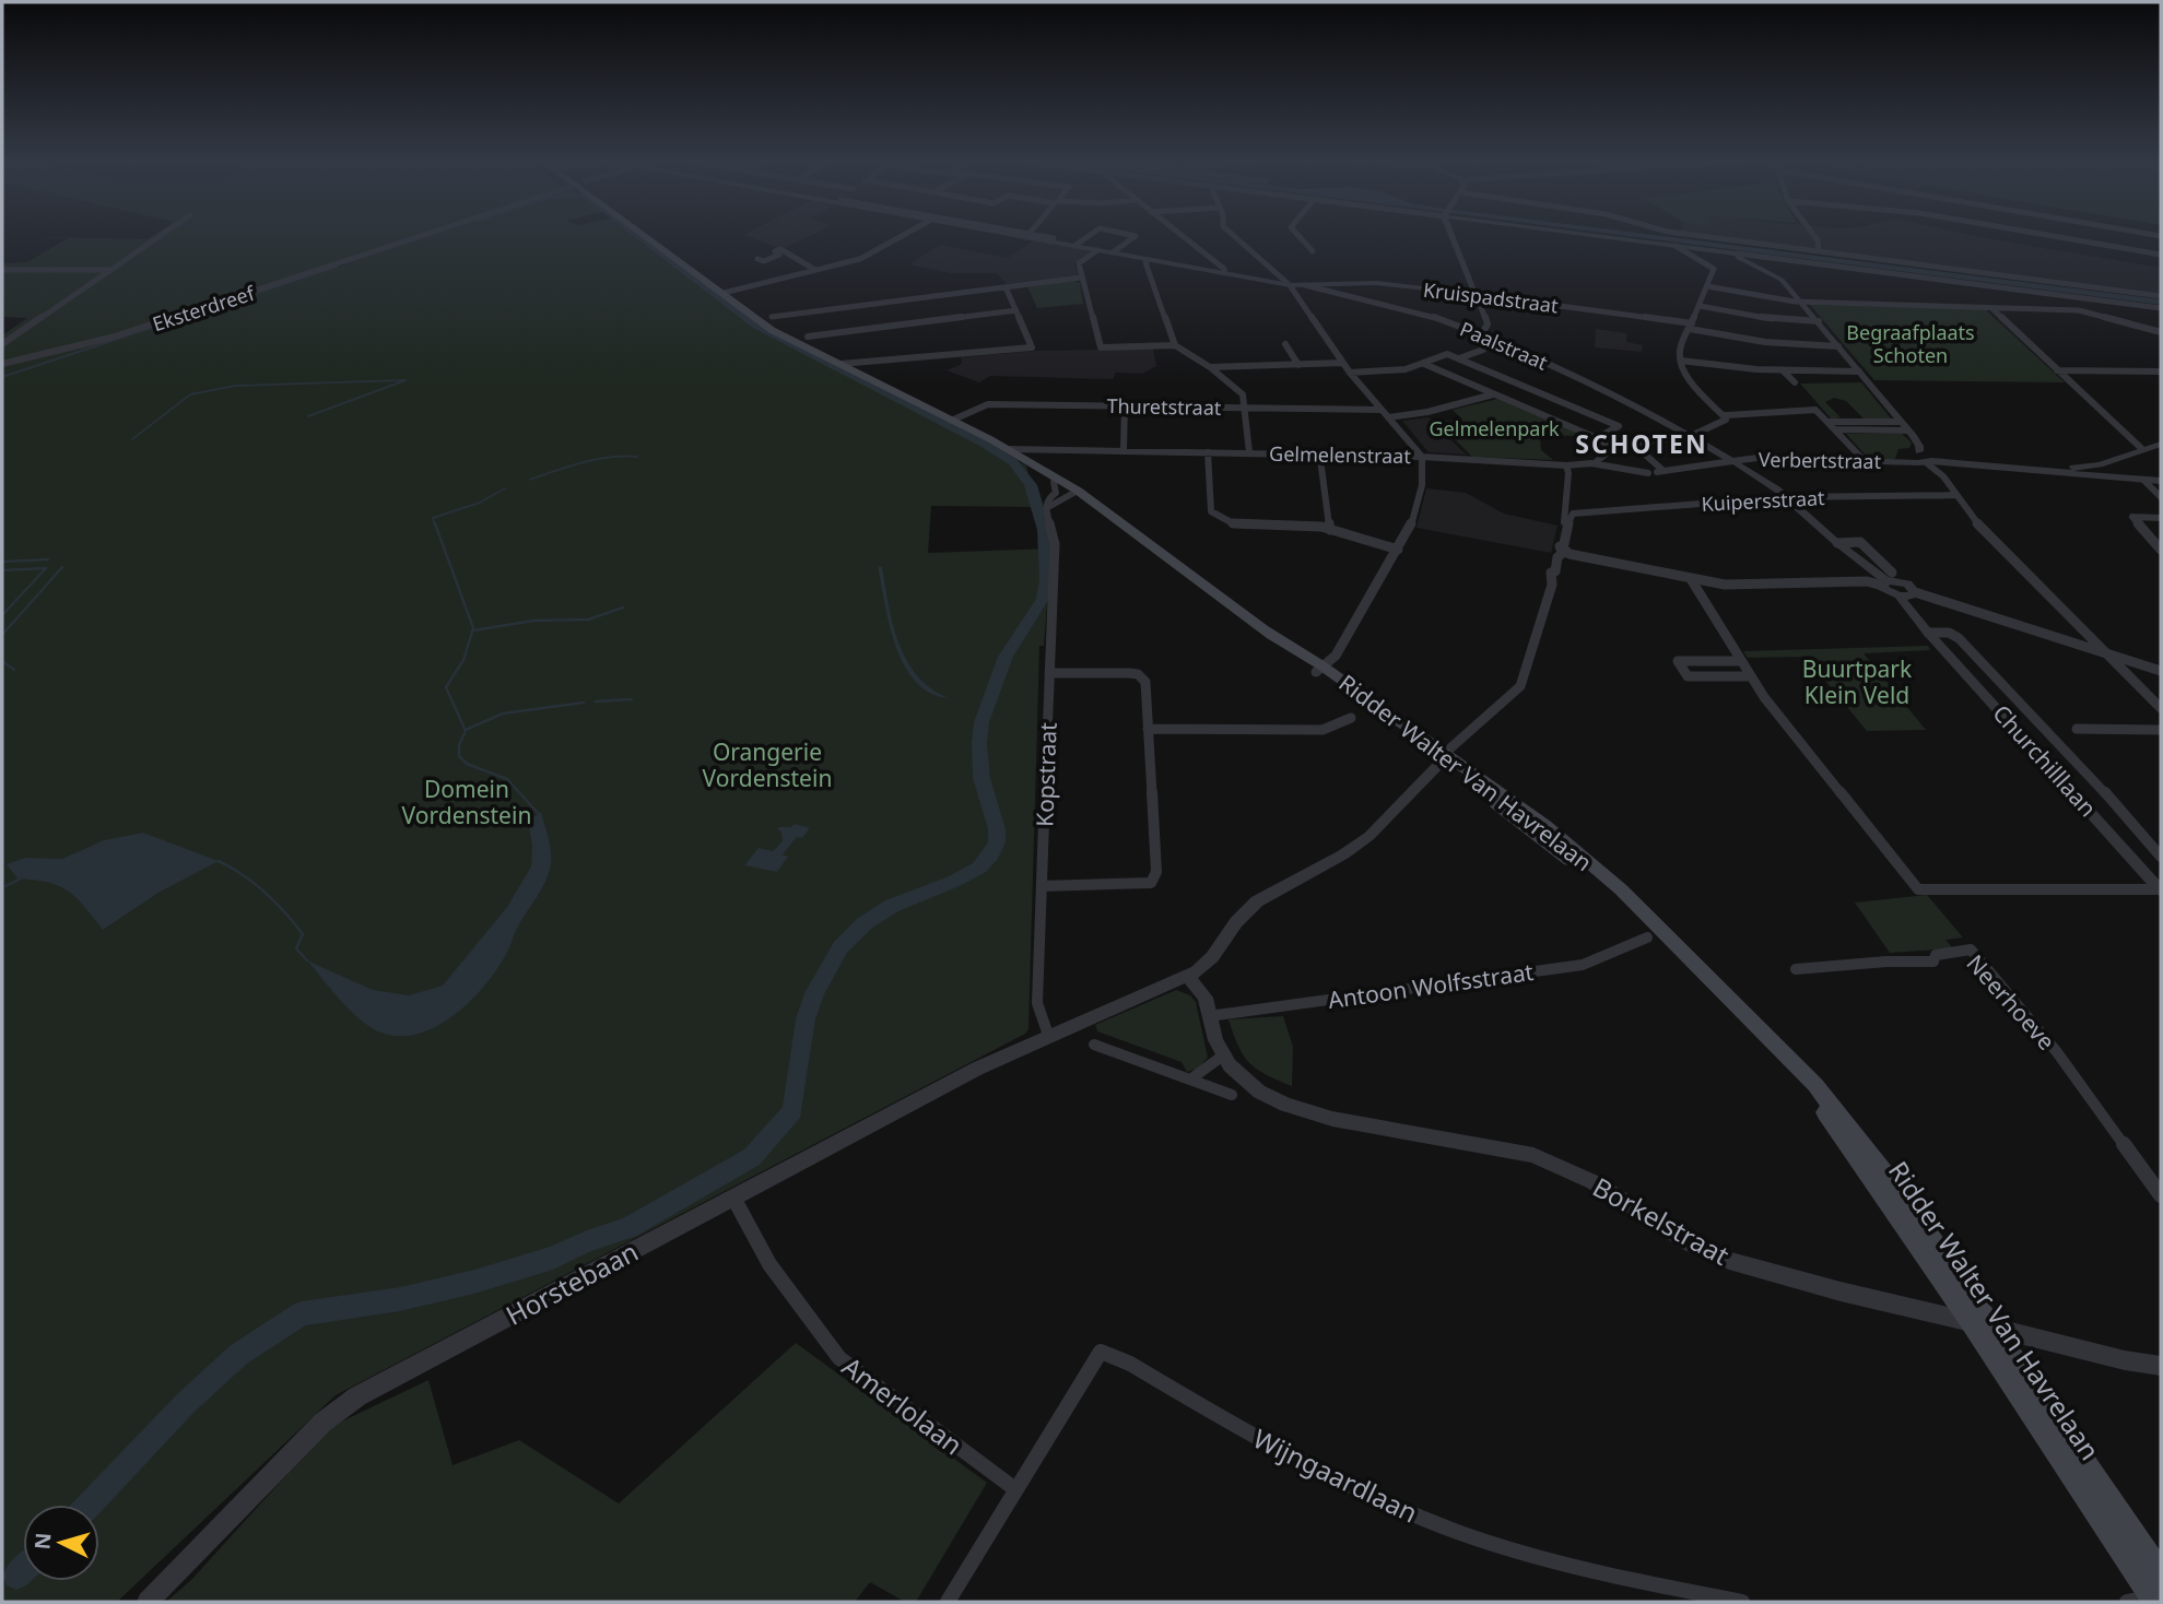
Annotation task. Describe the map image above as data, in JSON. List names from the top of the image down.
{
  "streets": {
    "main road": ["Ridder Walter Van Havrelaan"],
    "street": [
      "Kruispadstraat",
      "Eksterdreef",
      "Paalstraat",
      "Thuretstraat",
      "Gelmelenstraat",
      "Verbertstraat",
      "Kuipersstraat",
      "Churchilllaan",
      "Kopstraat",
      "Antoon Wolfsstraat",
      "Neerhoeve",
      "Borkelstraat",
      "Horstebaan",
      "Amerlolaan",
      "Wijngaardlaan"
    ]
  },
  "crossings": [
    ["Kruispadstraat", "Paalstraat"],
    ["Gelmelenstraat", "Verbertstraat"],
    ["Ridder Walter Van Havrelaan", "Kopstraat"],
    ["Ridder Walter Van Havrelaan", "Antoon Wolfsstraat"],
    ["Ridder Walter Van Havrelaan", "Borkelstraat"],
    ["Ridder Walter Van Havrelaan", "Horstebaan"],
    ["Kopstraat", "Horstebaan"],
    ["Antoon Wolfsstraat", "Borkelstraat"],
    ["Borkelstraat", "Horstebaan"],
    ["Horstebaan", "Amerlolaan"],
    ["Amerlolaan", "Wijngaardlaan"]
  ],
  "districts": ["SCHOTEN"],
  "parks": [
    "Begraafplaats Schoten",
    "Gelmelenpark",
    "Buurtpark Klein Veld",
    "Orangerie Vordenstein",
    "Domein Vordenstein"
  ],
  "north": "left"
}
